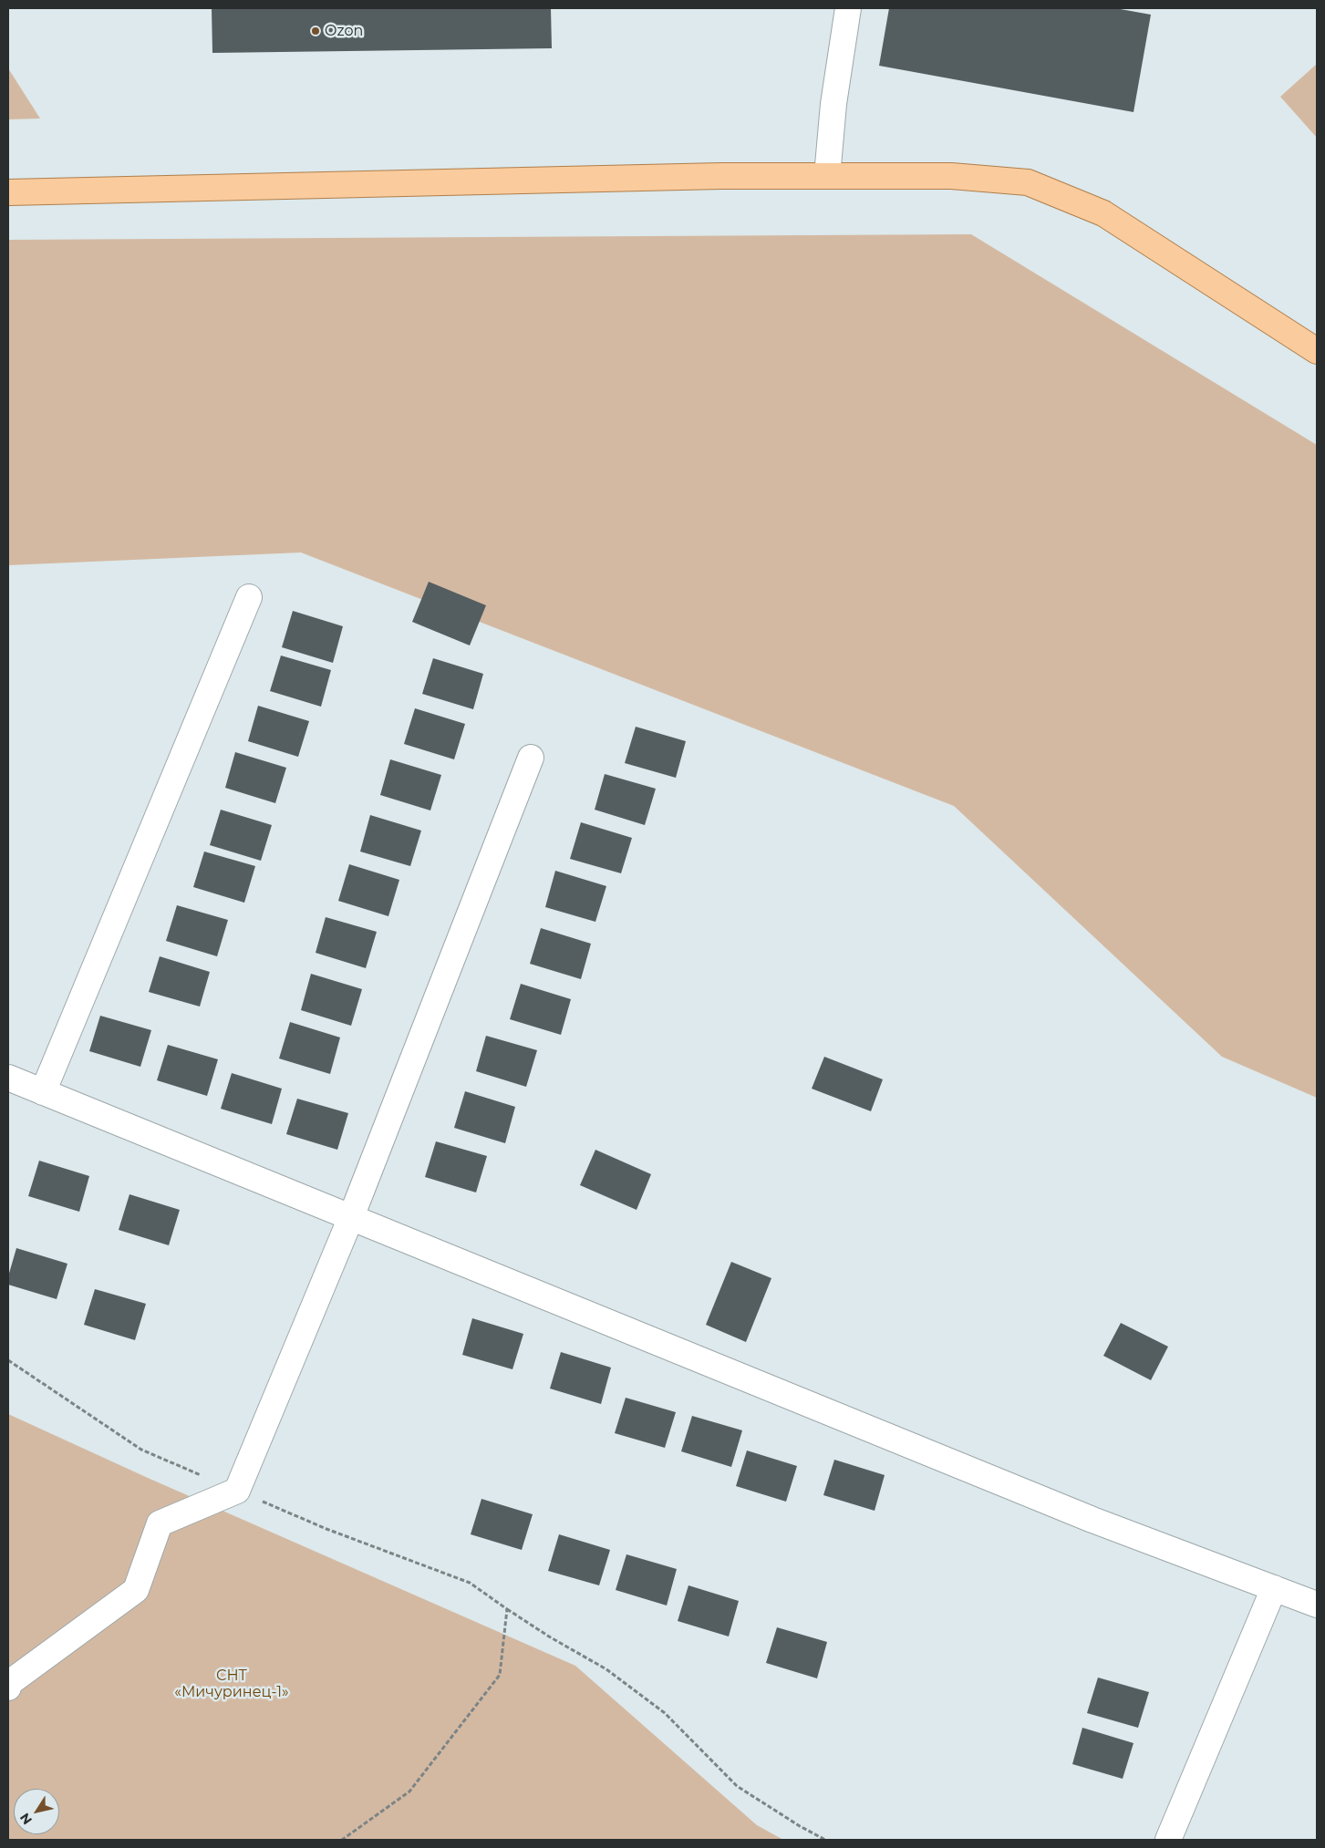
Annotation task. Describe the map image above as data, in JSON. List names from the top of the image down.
{
  "parks": ["СНТ «Мичуринец-1»"],
  "places": ["Ozon"],
  "north": "bottom left"
}
